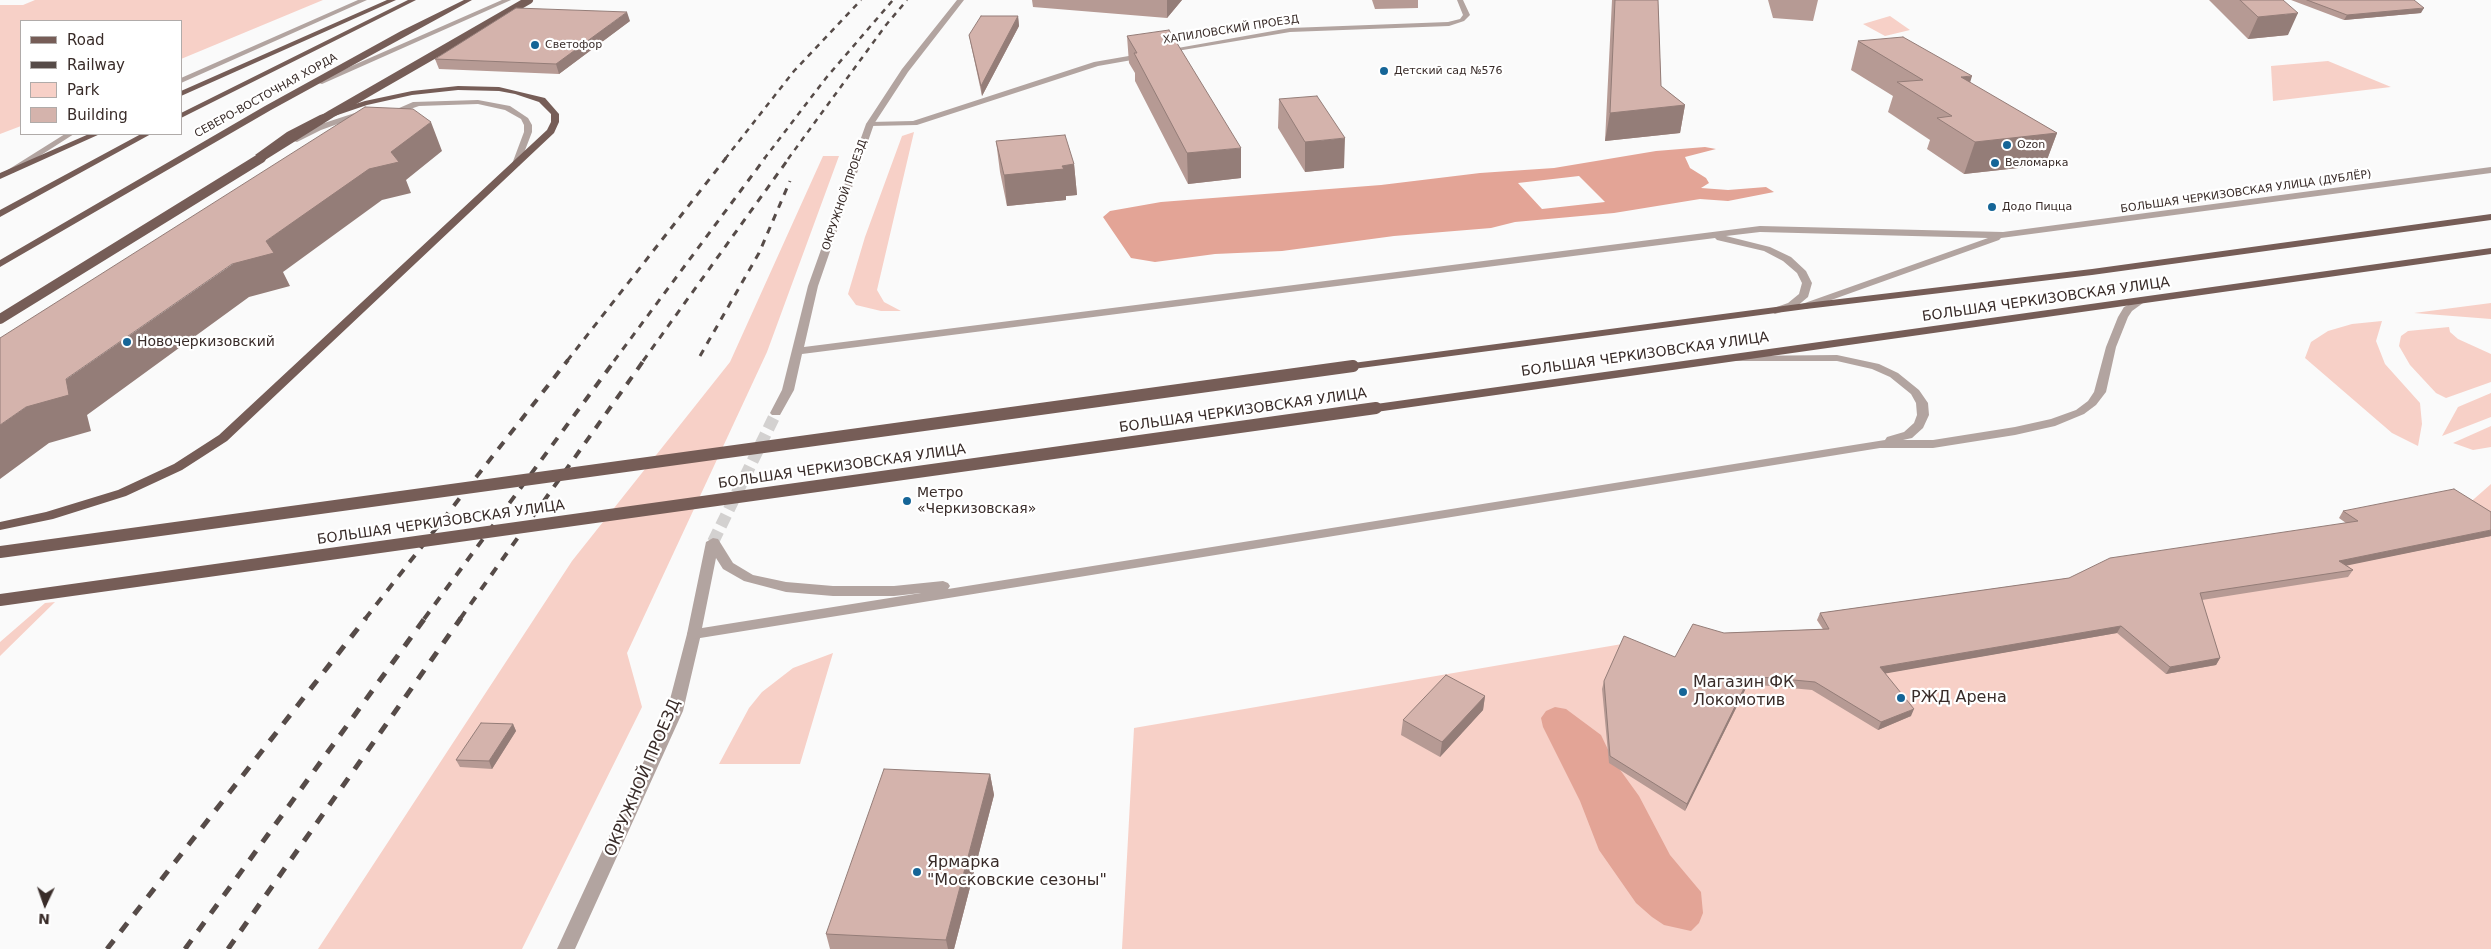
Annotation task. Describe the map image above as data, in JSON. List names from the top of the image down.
{
  "streets": {
    "main road": ["СЕВЕРО-ВОСТОЧНАЯ ХОРДА", "БОЛЬШАЯ ЧЕРКИЗОВСКАЯ УЛИЦА"],
    "street": ["ХАПИЛОВСКИЙ ПРОЕЗД", "БОЛЬШАЯ ЧЕРКИЗОВСКАЯ УЛИЦА (ДУБЛЁР)", "ОКРУЖНОЙ ПРОЕЗД"]
  },
  "crossings": [
    ["ХАПИЛОВСКИЙ ПРОЕЗД", "ОКРУЖНОЙ ПРОЕЗД"]
  ],
  "places": [
    "Светофор",
    "Детский сад №576",
    "Ozon",
    "Веломарка",
    "Додо Пицца",
    "Новочеркизовский",
    "Метро «Черкизовская»",
    "Магазин ФК Локомотив",
    "РЖД Арена",
    "Ярмарка \"Московские сезоны\""
  ],
  "legend": [
    "Road",
    "Railway",
    "Park",
    "Building"
  ],
  "north": "bottom"
}
